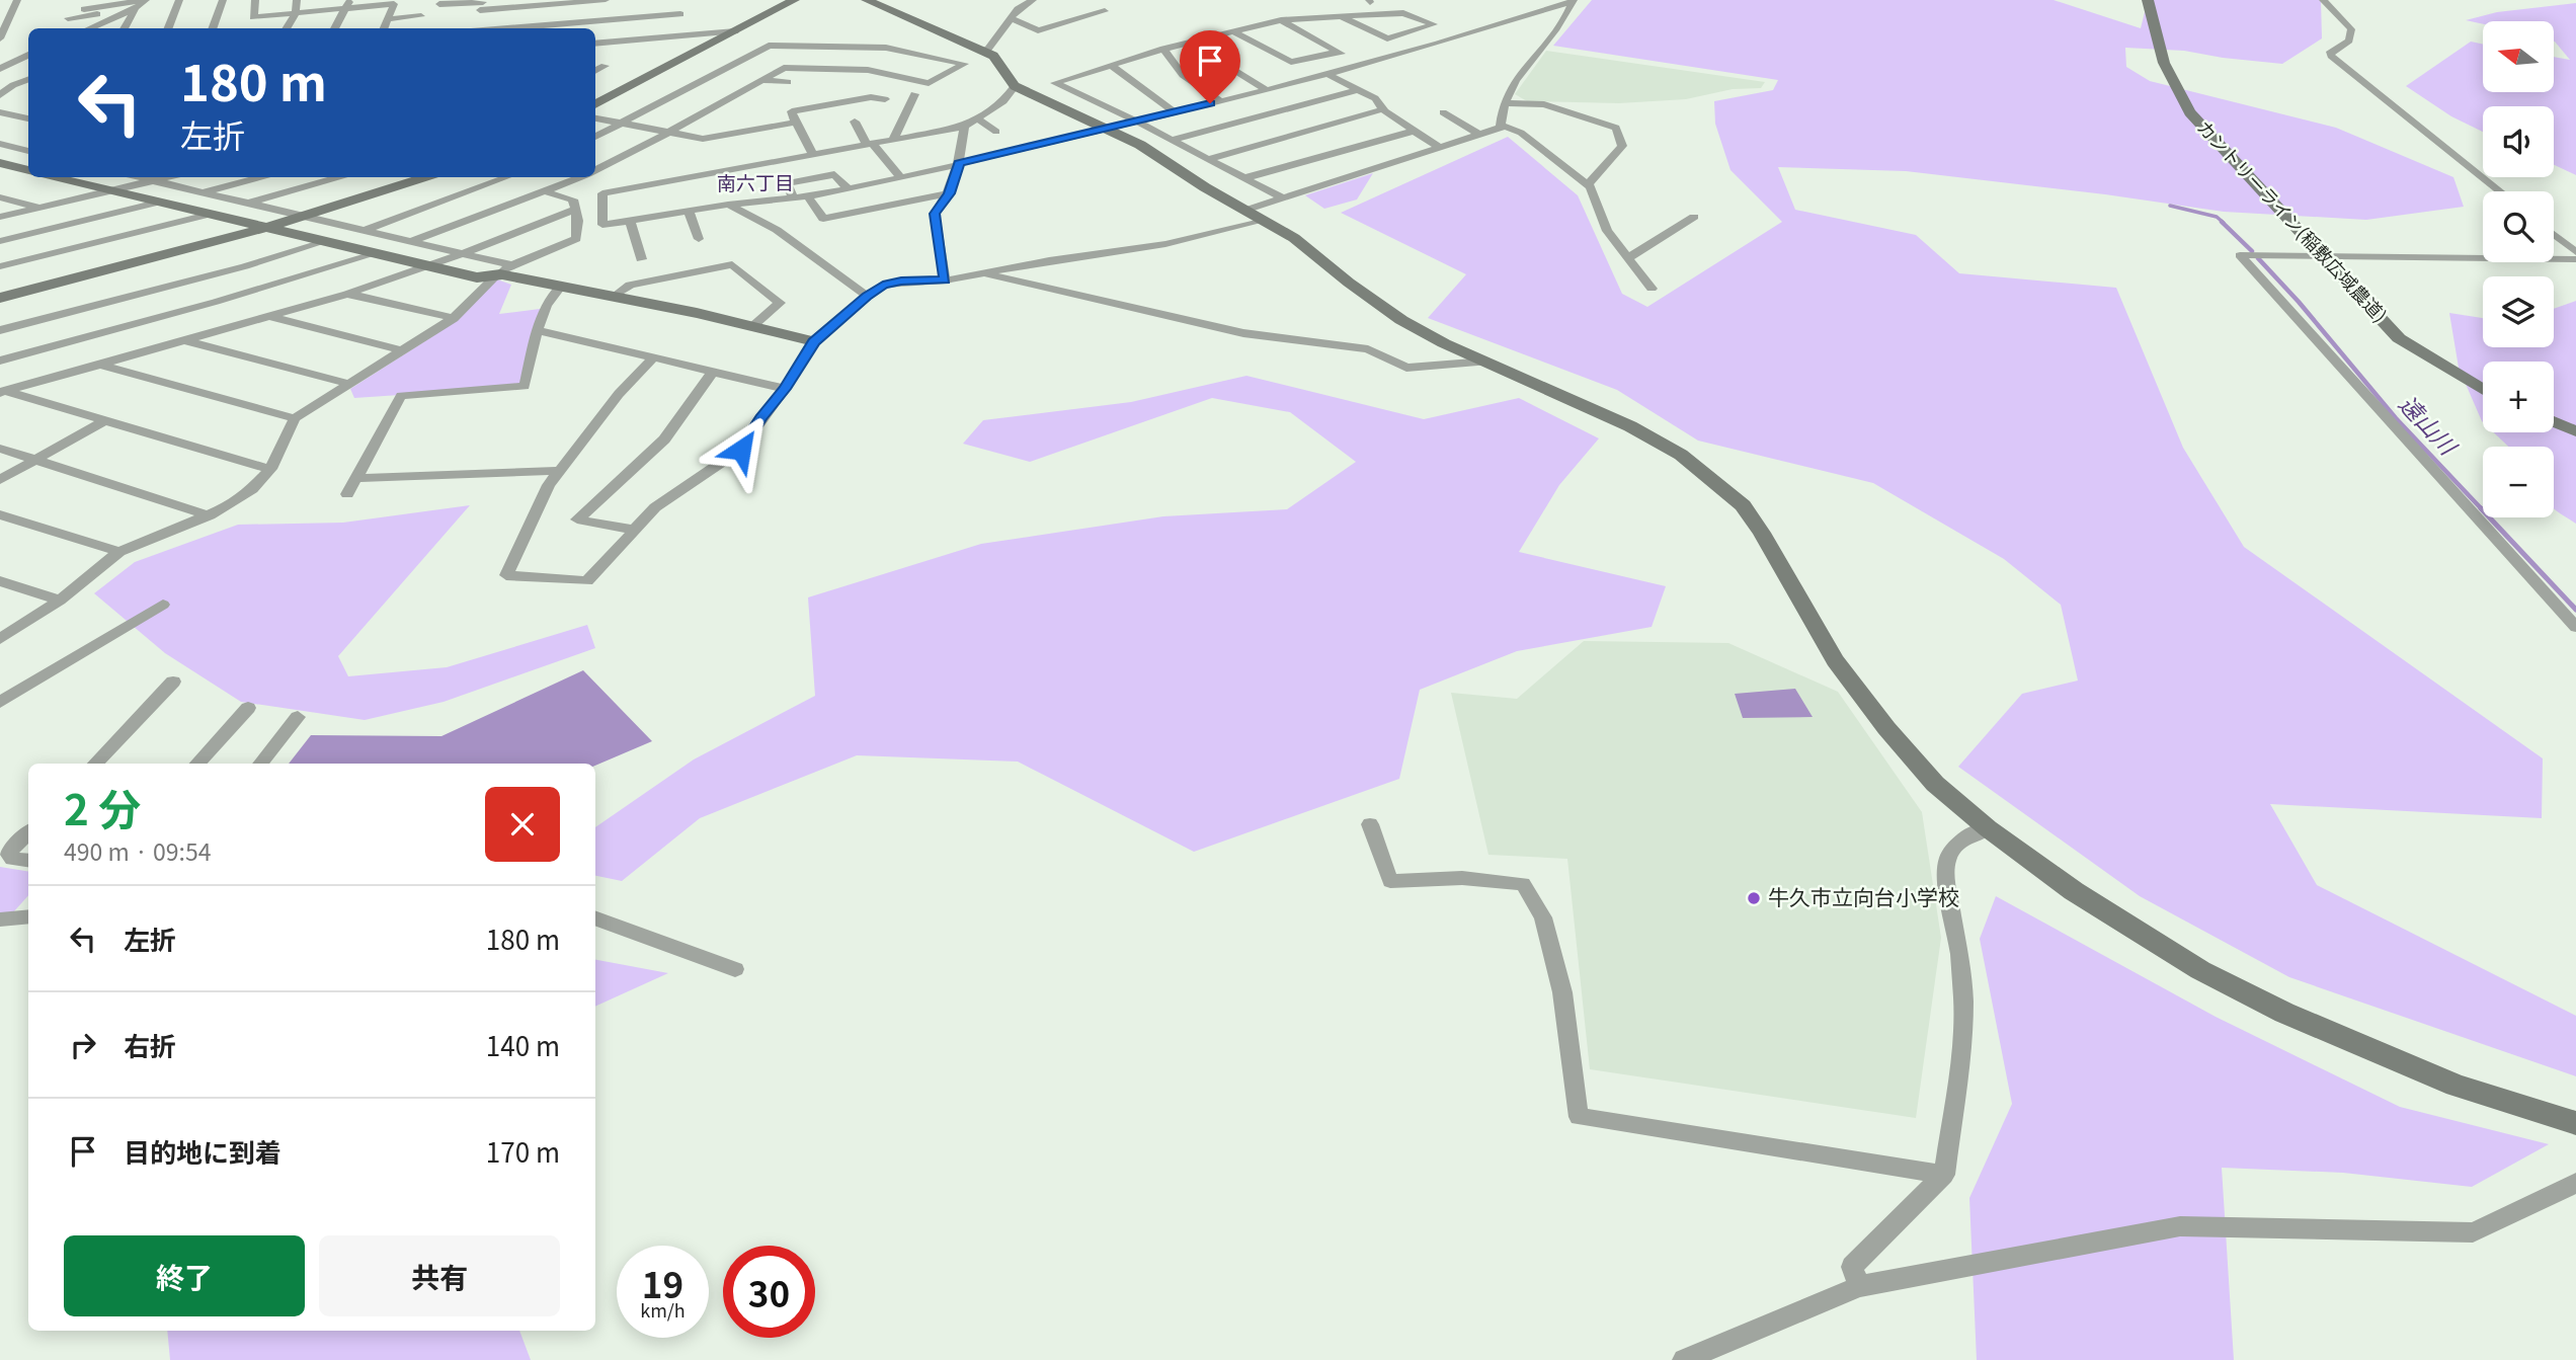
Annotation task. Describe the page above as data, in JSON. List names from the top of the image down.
{
  "streets": {
    "street": ["カントリーライン(稲敷広域農道)"]
  },
  "districts": ["南六丁目"],
  "water": ["遠山川"],
  "places": ["牛久市立向台小学校"],
  "north": "left",
  "page": {
    "map_buttons": ["+", "−"],
    "turn": ["180 m", "左折"],
    "heading": ["2 分", "490 m · 09:54"],
    "list": [
      {
        "name": "左折",
        "value": "180 m"
      },
      {
        "name": "右折",
        "value": "140 m"
      },
      {
        "name": "目的地に到着",
        "value": "170 m"
      }
    ],
    "buttons": ["終了", "共有"],
    "speed": "19 km/h",
    "limit": "30"
  }
}
